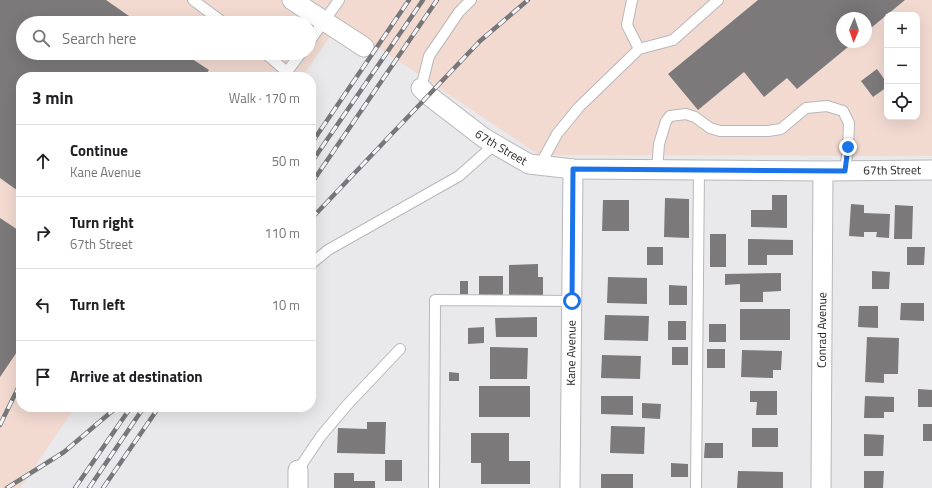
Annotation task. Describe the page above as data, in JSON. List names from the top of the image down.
{
  "streets": {
    "street": ["67th Street", "Conrad Avenue", "Kane Avenue"]
  },
  "crossings": [
    ["67th Street", "Conrad Avenue"],
    ["67th Street", "Kane Avenue"]
  ],
  "north": "bottom",
  "page": {
    "map_buttons": ["+", "−"],
    "search": "Search here",
    "heading": ["3 min", "Walk · 170 m"],
    "list": [
      ["Continue", "Kane Avenue", "50 m"],
      ["Turn right", "67th Street", "110 m"],
      ["Turn left", "10 m"],
      "Arrive at destination"
    ]
  }
}
